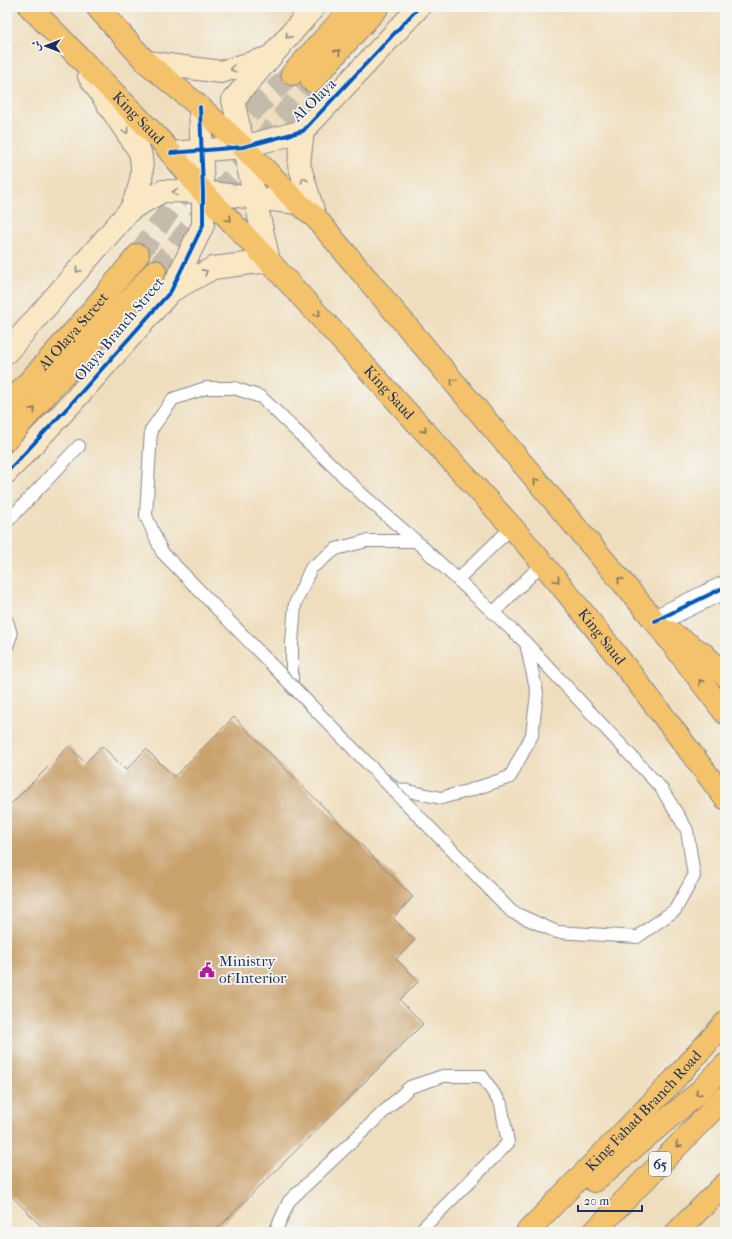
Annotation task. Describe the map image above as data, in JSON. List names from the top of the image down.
{
  "streets": {
    "main road": [
      "King Saud",
      "Al Olaya Street",
      "King Fahad Branch Road",
      "65"
    ],
    "street": ["Al Olaya", "Olaya Branch Street"]
  },
  "crossings": [
    ["Al Olaya", "King Saud"],
    ["Al Olaya", "Olaya Branch Street"],
    ["King Saud", "Olaya Branch Street"]
  ],
  "places": {
    "public building": ["Ministry of Interior"]
  },
  "scale_bar": "20 m",
  "north": "left"
}
